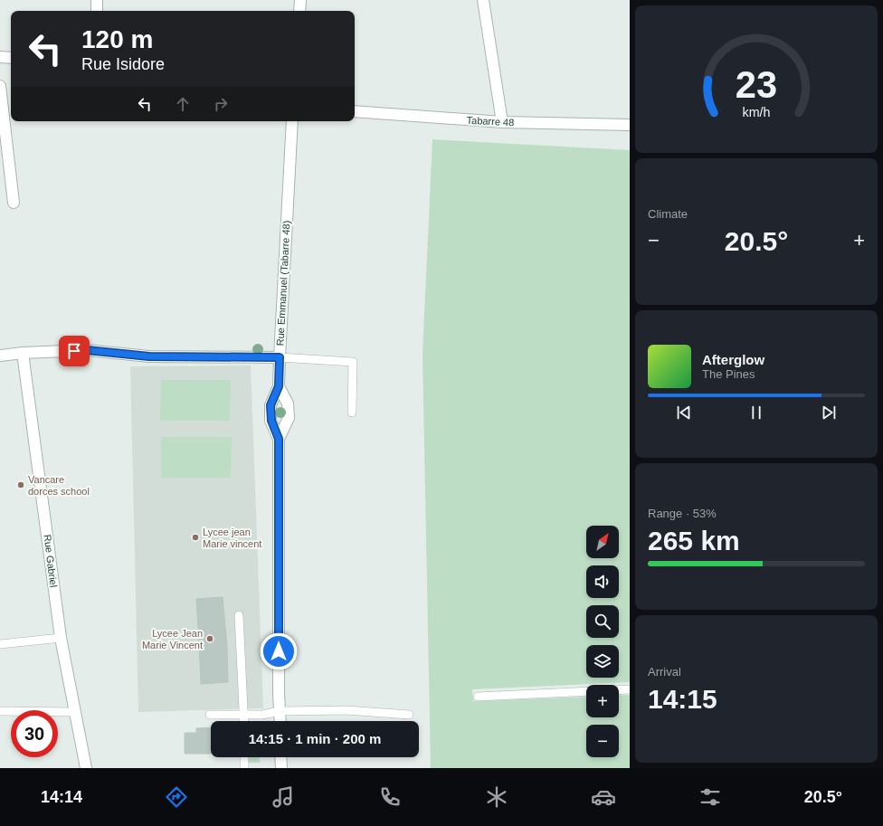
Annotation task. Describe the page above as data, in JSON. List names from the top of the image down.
{
  "streets": {
    "street": ["Tabarre 48", "Rue Emmanuel (Tabarre 48)", "Rue Gabriel"]
  },
  "places": ["Vancare dorces school", "Lycee jean Marie vincent", "Lycee Jean Marie Vincent"],
  "north": "top right",
  "page": {
    "turn": ["120 m", "Rue Isidore"],
    "tile": [
      "Climate",
      ["Range · 53%", "265 km"],
      ["Arrival", "14:15"]
    ],
    "heat": ["−", "20.5°", "+"],
    "song": ["Afterglow", "The Pines"],
    "map_buttons": ["+", "−"],
    "limit": "30",
    "trip": "14:15 · 1 min · 200 m",
    "tabs": ["14:14", "20.5°"],
    "gauge": ["23", "km/h"]
  }
}
